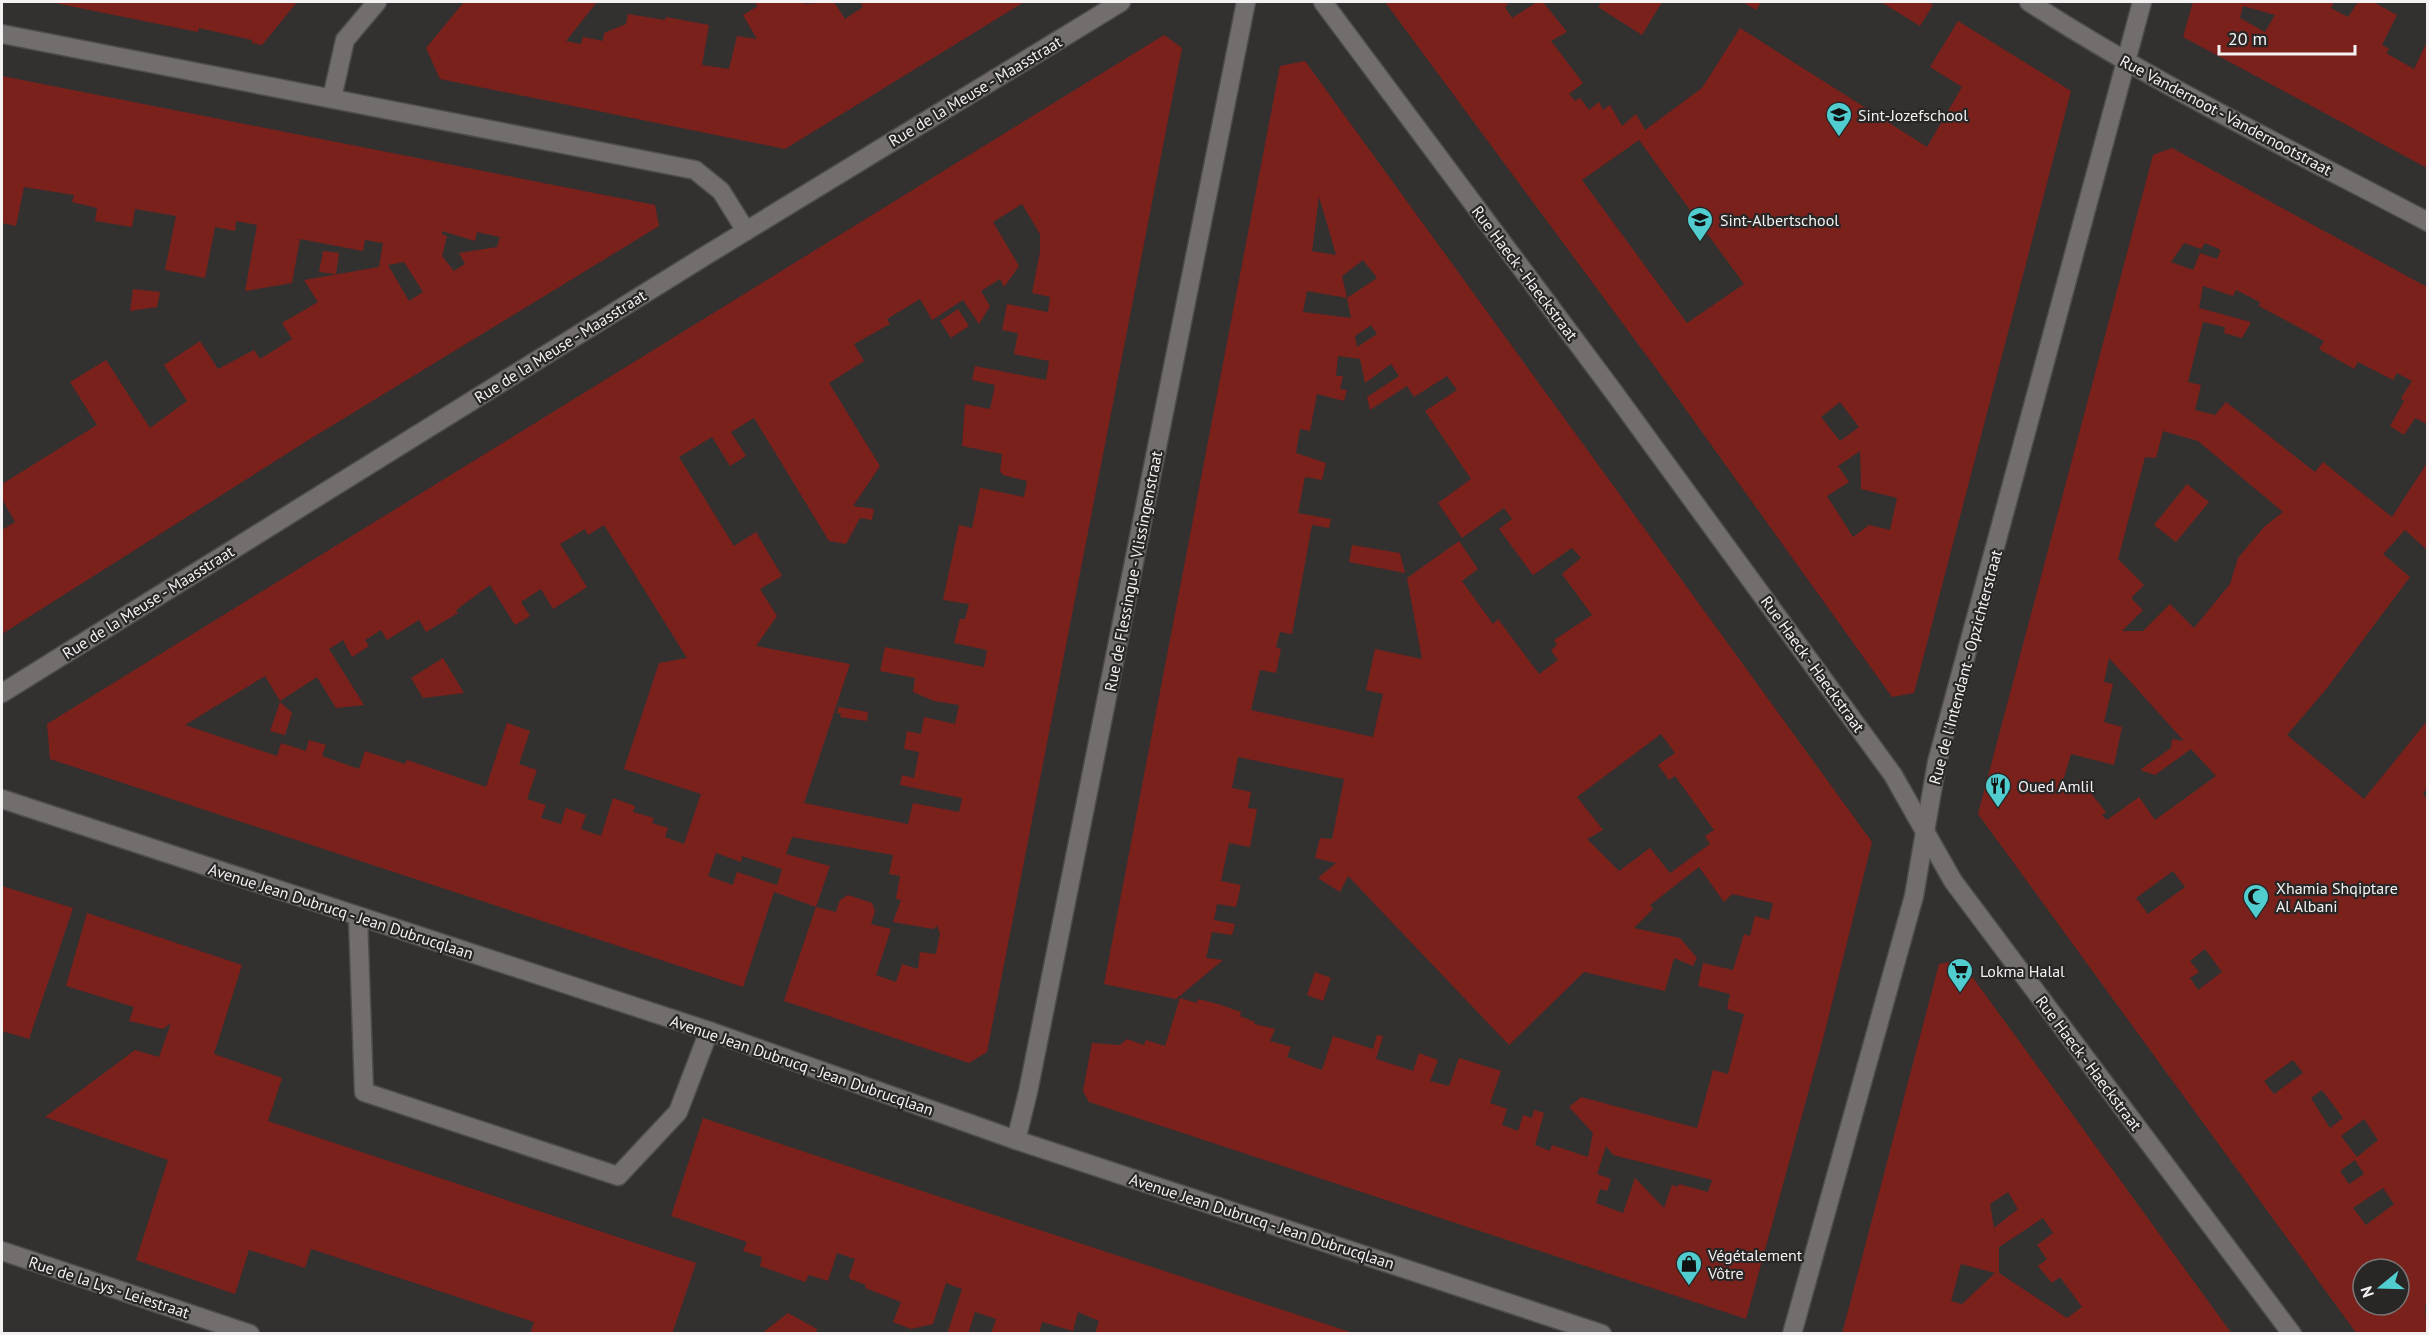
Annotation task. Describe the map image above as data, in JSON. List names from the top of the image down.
{
  "streets": {
    "street": [
      "Rue de la Meuse - Maasstraat",
      "Rue Vandernoot - Vandernootstraat",
      "Rue Haeck - Haeckstraat",
      "Rue de Flessingue - Vlissingenstraat",
      "Rue de l'Intendant - Opzichterstraat",
      "Avenue Jean Dubrucq - Jean Dubrucqlaan",
      "Rue de la Lys - Leiestraat"
    ]
  },
  "crossings": [
    ["Rue Vandernoot - Vandernootstraat", "Rue de l'Intendant - Opzichterstraat"],
    ["Rue Haeck - Haeckstraat", "Rue de l'Intendant - Opzichterstraat"],
    ["Rue de Flessingue - Vlissingenstraat", "Avenue Jean Dubrucq - Jean Dubrucqlaan"]
  ],
  "places": {
    "school or university": ["Sint-Jozefschool", "Sint-Albertschool"],
    "restaurant": ["Oued Amlil"],
    "mosque": ["Xhamia Shqiptare Al Albani"],
    "supermarket": ["Lokma Halal"],
    "shop": ["Végétalement Vôtre"]
  },
  "scale_bar": "20 m",
  "north": "left"
}
